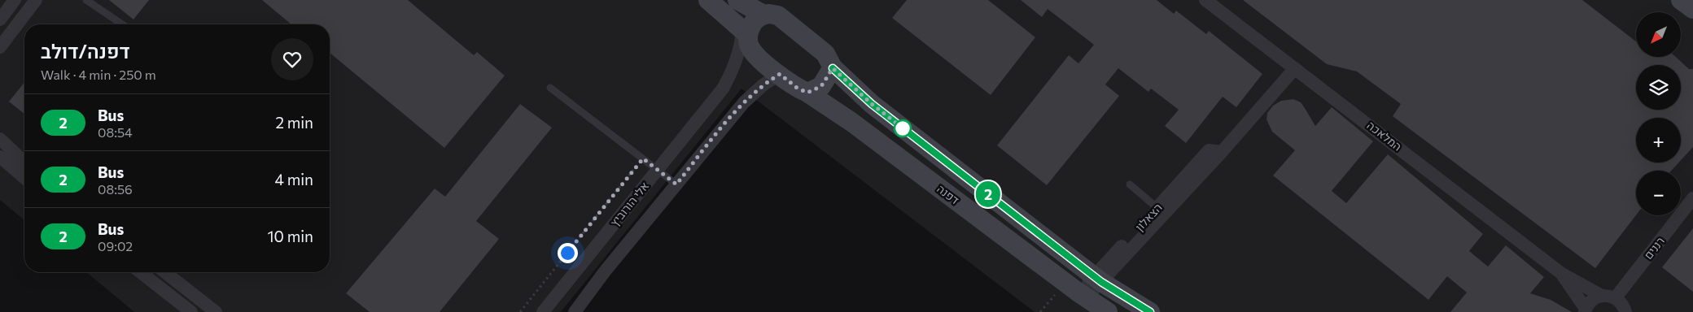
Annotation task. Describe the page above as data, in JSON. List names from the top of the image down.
{
  "streets": {
    "street": [
      "המלאכה",
      "דפנה",
      "אלי הורוביץ",
      "הצאלון",
      "רננים"
    ]
  },
  "crossings": [
    ["המלאכה", "הצאלון"],
    ["דפנה", "אלי הורוביץ"],
    ["דפנה", "הצאלון"]
  ],
  "lines": ["bus line 2"],
  "north": "bottom left",
  "page": {
    "on_map": "2",
    "map_buttons": ["+", "−"],
    "heading": ["דפנה/דולב", "Walk · 4 min · 250 m"],
    "list": [
      {
        "mark": "2",
        "name": "Bus",
        "note": "08:54",
        "value": "2 min"
      },
      {
        "mark": "2",
        "name": "Bus",
        "note": "08:56",
        "value": "4 min"
      },
      {
        "mark": "2",
        "name": "Bus",
        "note": "09:02",
        "value": "10 min"
      }
    ]
  }
}
